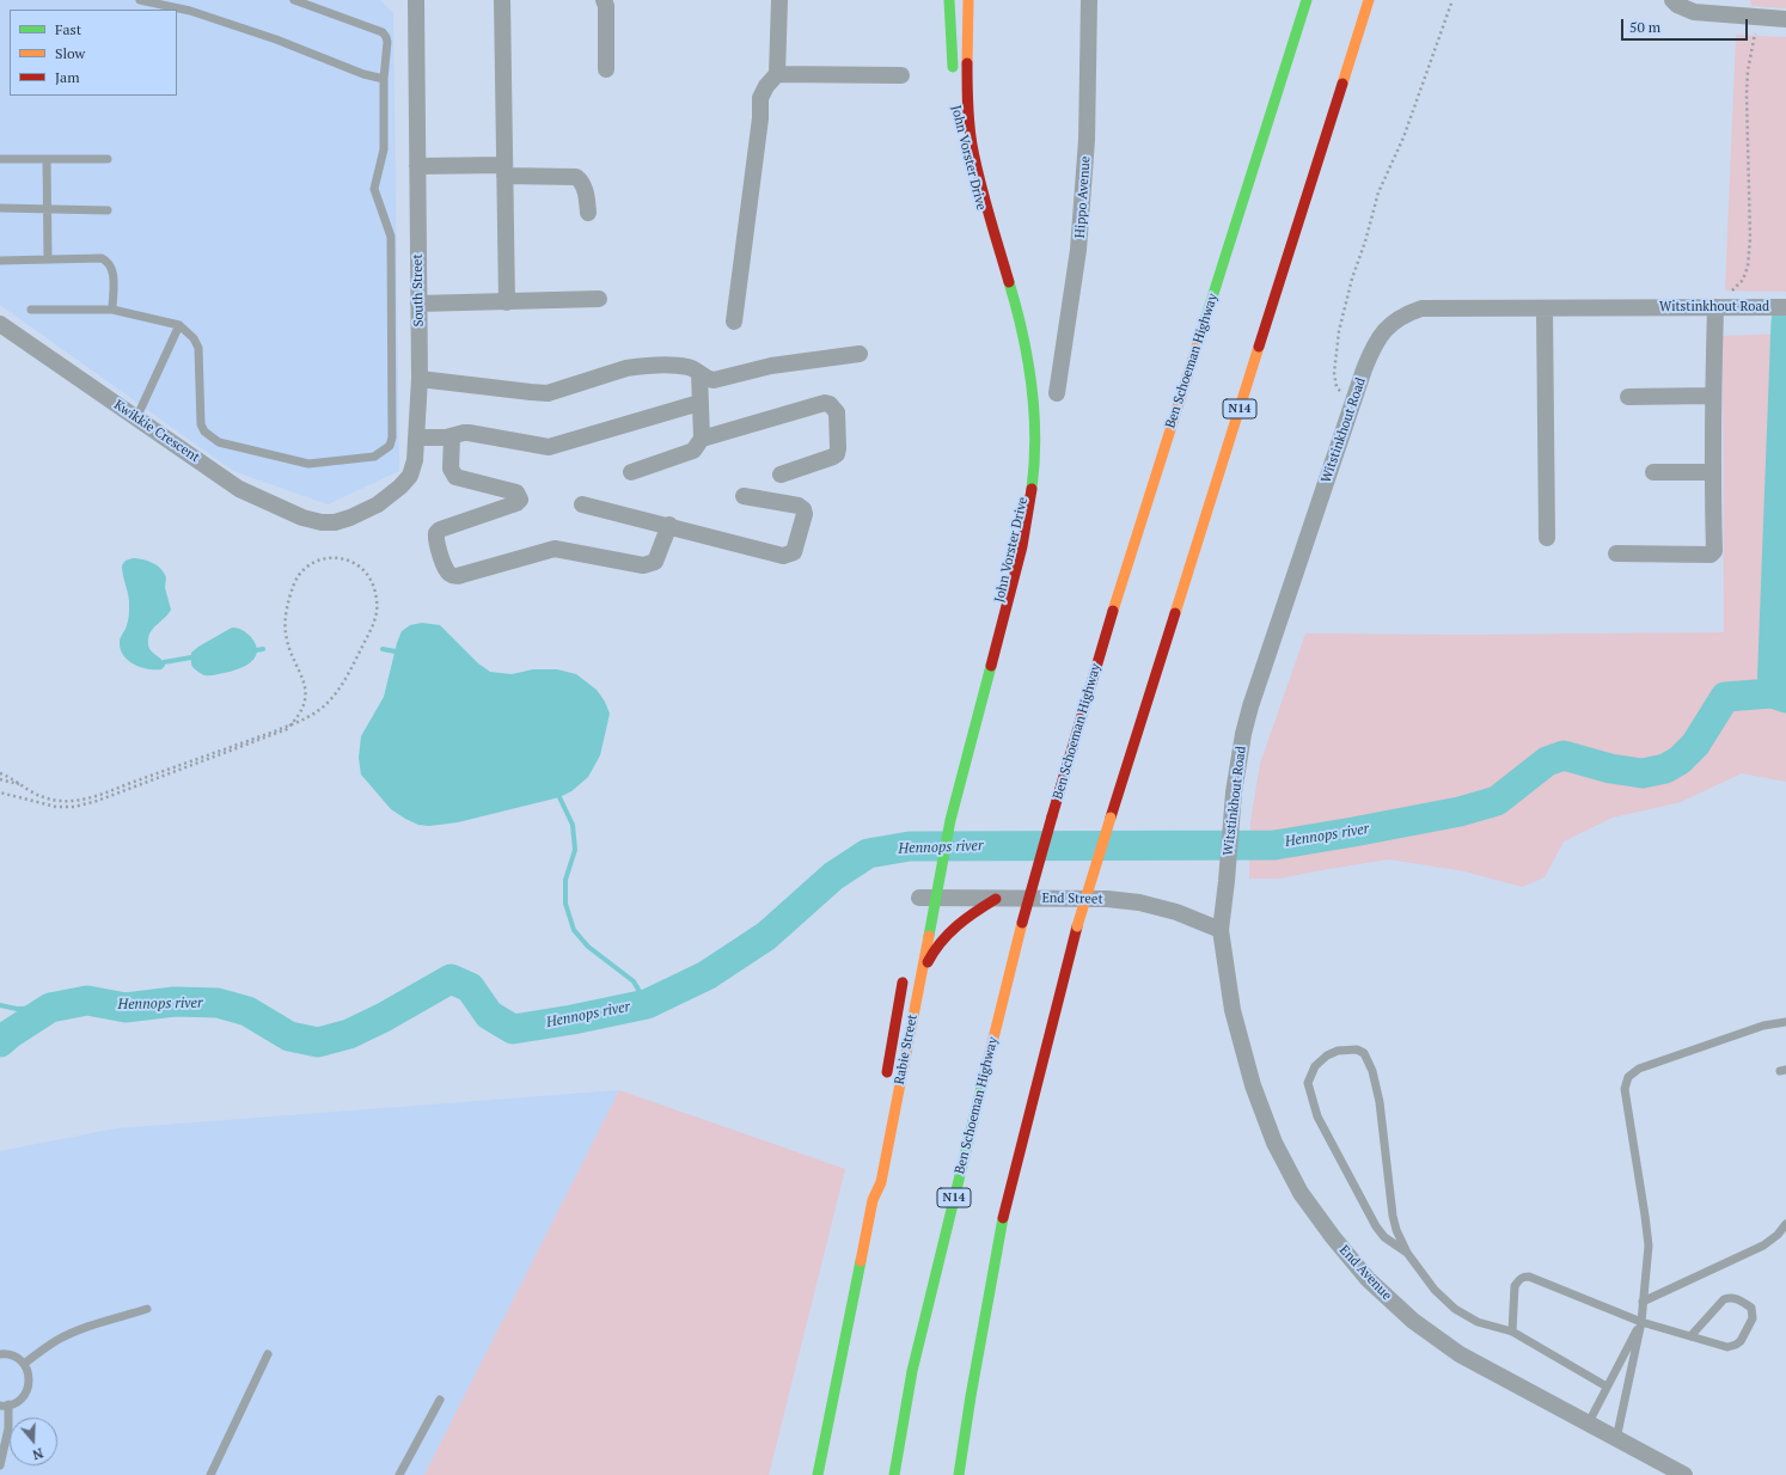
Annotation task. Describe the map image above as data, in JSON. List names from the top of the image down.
{
  "streets": {
    "main road": [
      "John Vorster Drive",
      "Ben Schoeman Highway",
      "N14",
      "Rabie Street"
    ],
    "street": [
      "Hippo Avenue",
      "South Street",
      "Witstinkhout Road",
      "Kwikkie Crescent",
      "End Street",
      "End Avenue"
    ]
  },
  "crossings": [
    ["John Vorster Drive", "End Street"],
    ["John Vorster Drive", "Rabie Street"],
    ["South Street", "Kwikkie Crescent"],
    ["Witstinkhout Road", "End Street"],
    ["Witstinkhout Road", "End Avenue"],
    ["End Street", "Rabie Street"],
    ["End Street", "End Avenue"]
  ],
  "water": ["Hennops river"],
  "legend": ["Fast", "Slow", "Jam"],
  "scale_bar": "50 m",
  "north": "bottom"
}
